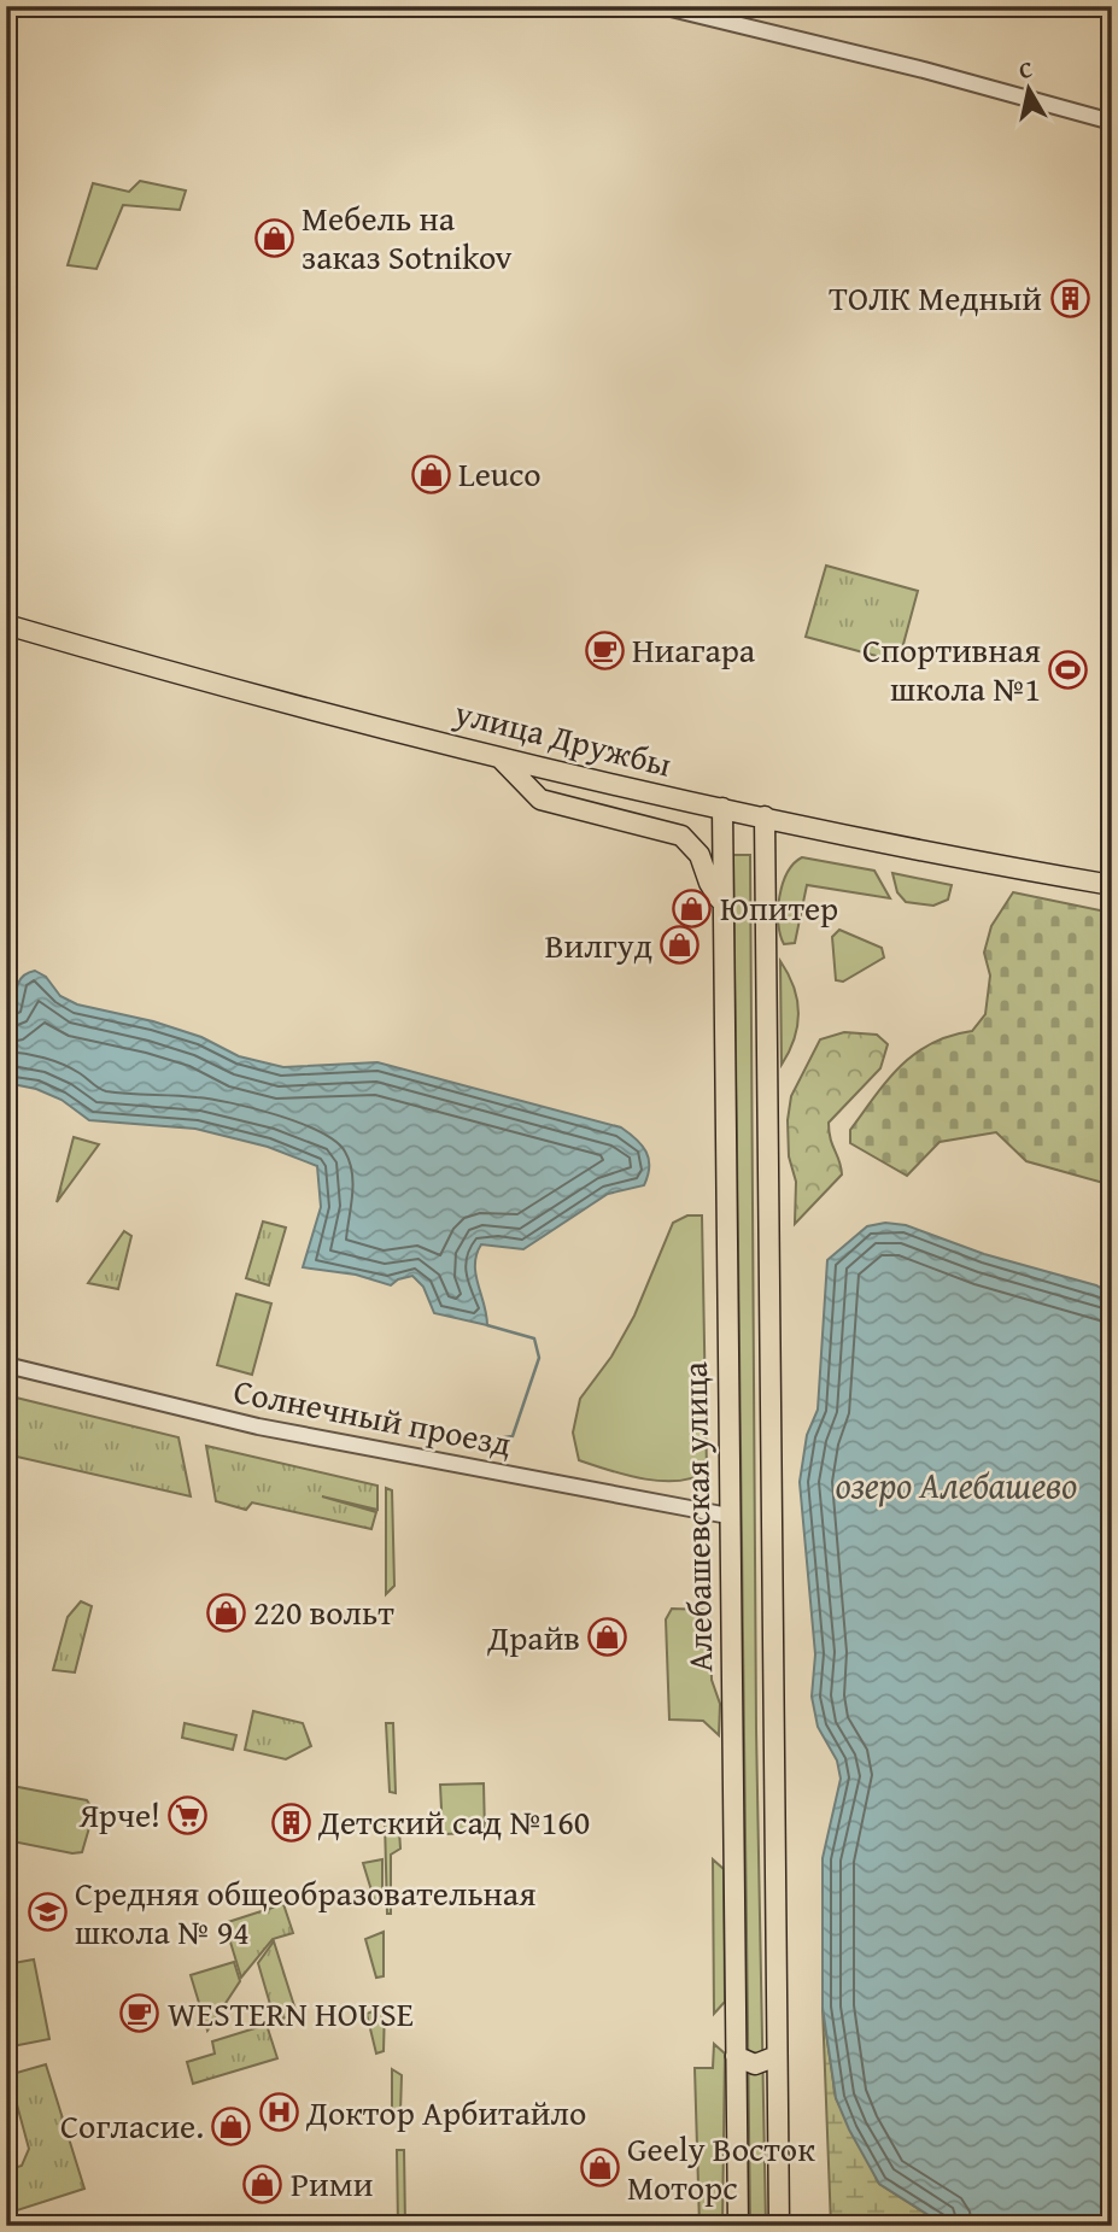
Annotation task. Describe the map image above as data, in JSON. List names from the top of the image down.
{
  "streets": {
    "main road": ["улица Дружбы", "Алебашевская улица"],
    "street": ["Солнечный проезд"]
  },
  "crossings": [
    ["улица Дружбы", "Алебашевская улица"],
    ["Солнечный проезд", "Алебашевская улица"]
  ],
  "water": ["озеро Алебашево"],
  "places": {
    "shop": [
      "Мебель на заказ Sotnikov",
      "Leuco",
      "Юпитер",
      "Вилгуд",
      "220 вольт",
      "Драйв",
      "Согласие.",
      "Geely Восток Моторс",
      "Рими"
    ],
    "building": ["ТОЛК Медный", "Детский сад №160"],
    "cafe": ["Ниагара", "WESTERN HOUSE"],
    "sports": ["Спортивная школа №1"],
    "supermarket": ["Ярче!"],
    "school or university": ["Средняя общеобразовательная школа № 94"],
    "hospital": ["Доктор Арбитайло"]
  },
  "north": "top"
}
